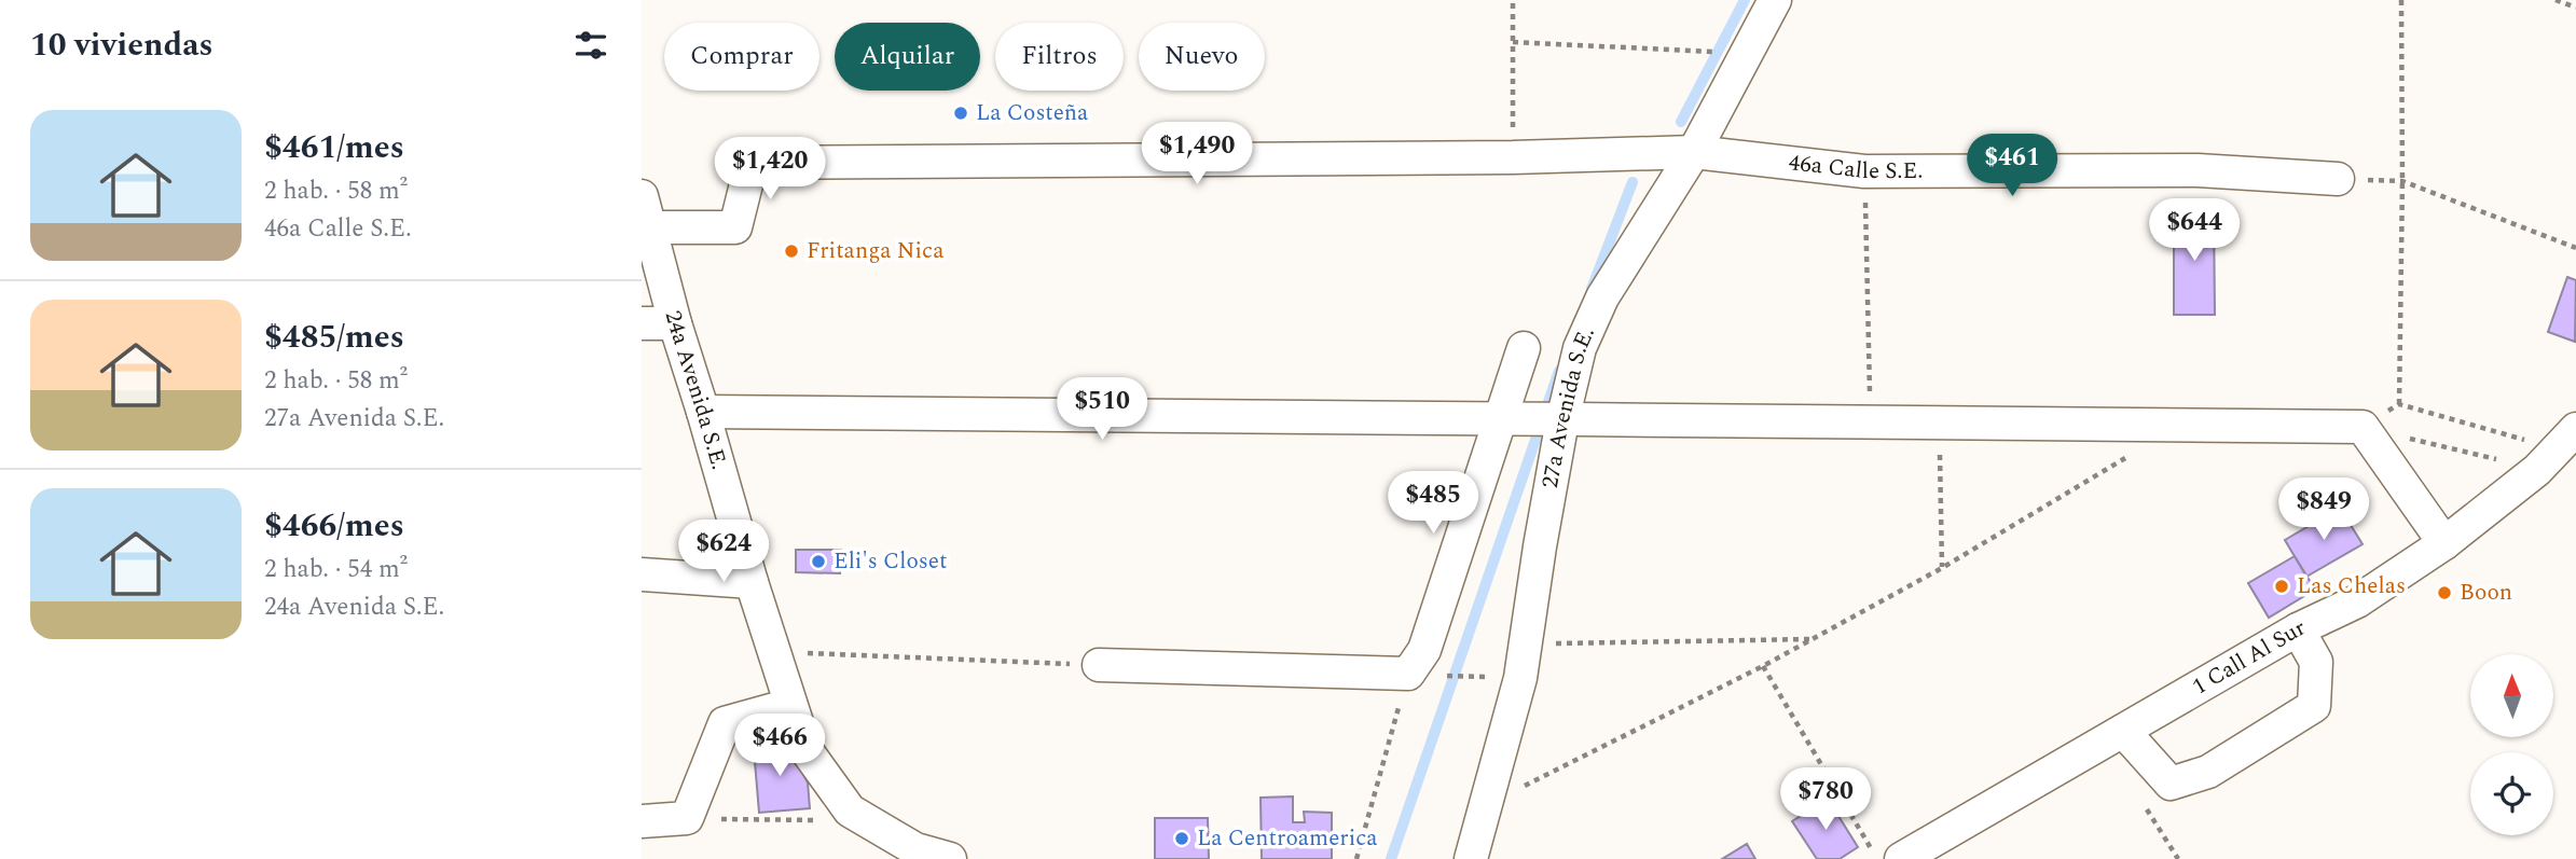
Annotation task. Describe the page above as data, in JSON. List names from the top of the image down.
{
  "streets": {
    "street": [
      "46a Calle S.E.",
      "24a Avenida S.E.",
      "27a Avenida S.E.",
      "1 Call Al Sur"
    ]
  },
  "crossings": [
    ["46a Calle S.E.", "24a Avenida S.E."],
    ["46a Calle S.E.", "27a Avenida S.E."]
  ],
  "places": [
    "La Costeña",
    "Fritanga Nica",
    "Eli's Closet",
    "Las Chelas",
    "Boon",
    "La Centroamerica"
  ],
  "north": "top",
  "page": {
    "heading": "10 viviendas",
    "chip": [
      "Comprar",
      "Alquilar",
      "Filtros",
      "Nuevo"
    ],
    "list": [
      {
        "name": "$461/mes",
        "note": "2 hab. · 58 m² · 46a Calle S.E."
      },
      {
        "name": "$485/mes",
        "note": "2 hab. · 58 m² · 27a Avenida S.E."
      },
      {
        "name": "$466/mes",
        "note": "2 hab. · 54 m² · 24a Avenida S.E."
      }
    ],
    "price": [
      "$1,490",
      "$461",
      "$1,420",
      "$644",
      "$510",
      "$485",
      "$849",
      "$624",
      "$466",
      "$780"
    ]
  }
}
